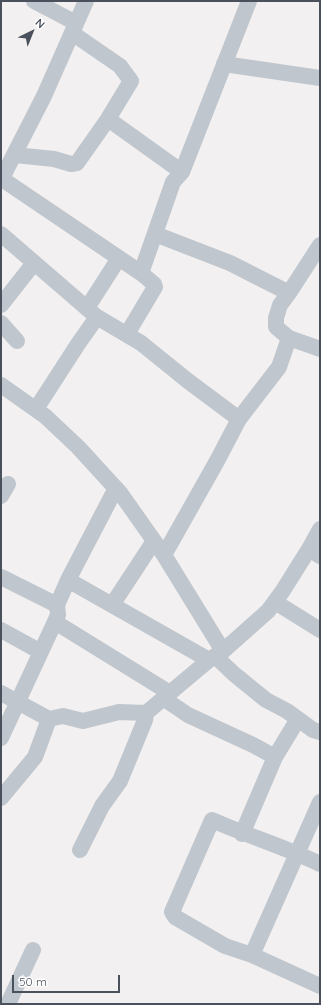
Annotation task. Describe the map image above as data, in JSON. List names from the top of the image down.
{
  "scale_bar": "50 m",
  "north": "top right"
}
